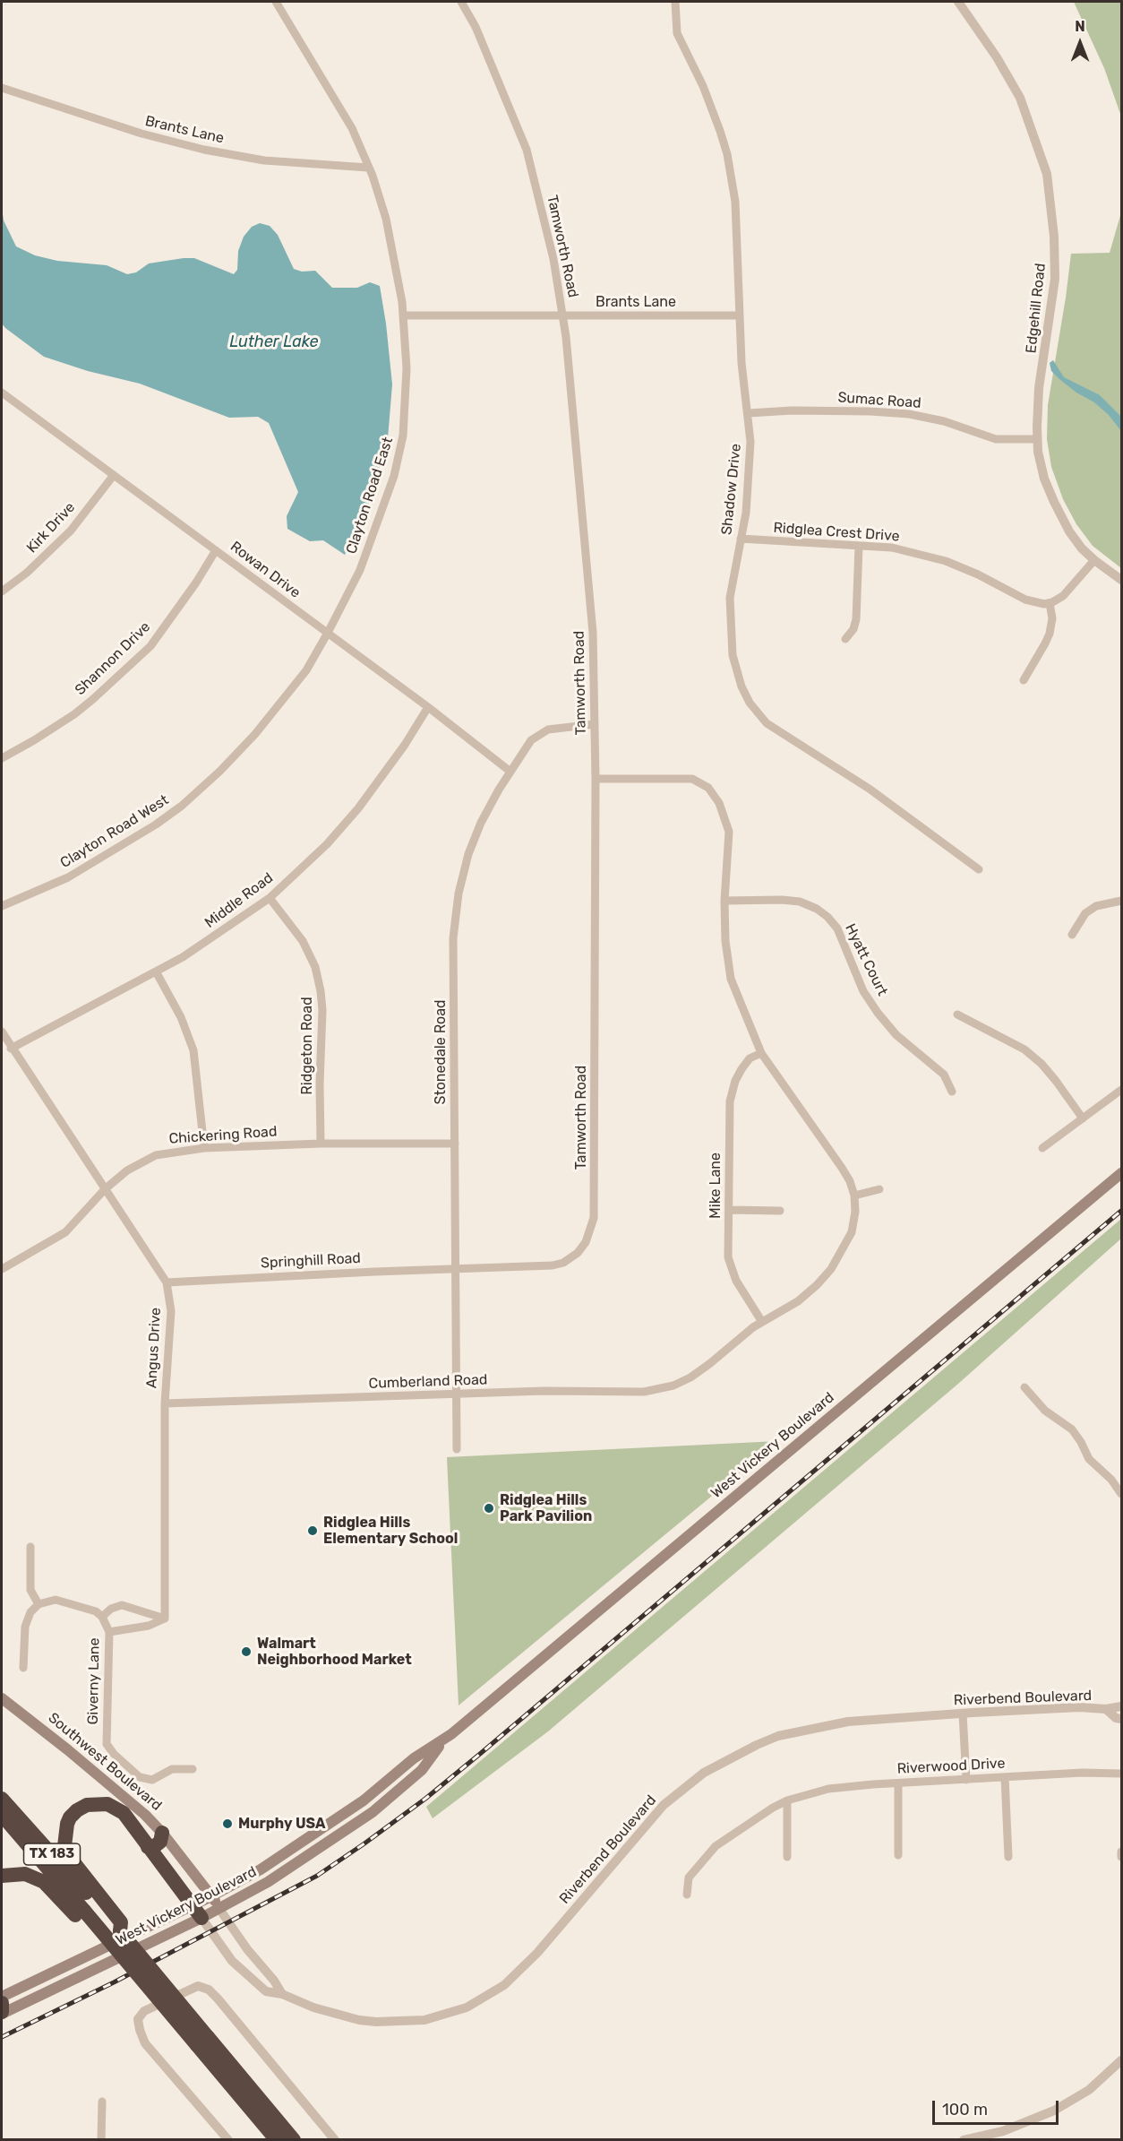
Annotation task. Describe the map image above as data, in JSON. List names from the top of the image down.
{
  "streets": {
    "highway": ["TX 183"],
    "main road": ["West Vickery Boulevard", "Southwest Boulevard"],
    "street": [
      "Brants Lane",
      "Tamworth Road",
      "Edgehill Road",
      "Sumac Road",
      "Shadow Drive",
      "Clayton Road East",
      "Kirk Drive",
      "Ridglea Crest Drive",
      "Rowan Drive",
      "Shannon Drive",
      "Clayton Road West",
      "Middle Road",
      "Hyatt Court",
      "Ridgeton Road",
      "Stonedale Road",
      "Chickering Road",
      "Mike Lane",
      "Springhill Road",
      "Angus Drive",
      "Cumberland Road",
      "Giverny Lane",
      "Riverbend Boulevard",
      "Riverwood Drive"
    ]
  },
  "crossings": [
    ["Brants Lane", "Tamworth Road"],
    ["Brants Lane", "Shadow Drive"],
    ["Brants Lane", "Clayton Road East"],
    ["Tamworth Road", "Stonedale Road"],
    ["Tamworth Road", "Springhill Road"],
    ["Edgehill Road", "Sumac Road"],
    ["Sumac Road", "Shadow Drive"],
    ["Shadow Drive", "Ridglea Crest Drive"],
    ["Clayton Road East", "Rowan Drive"],
    ["Clayton Road East", "Clayton Road West"],
    ["Kirk Drive", "Rowan Drive"],
    ["Rowan Drive", "Shannon Drive"],
    ["Rowan Drive", "Clayton Road West"],
    ["Rowan Drive", "Middle Road"],
    ["Rowan Drive", "Stonedale Road"],
    ["Middle Road", "Ridgeton Road"],
    ["Middle Road", "Angus Drive"],
    ["Ridgeton Road", "Chickering Road"],
    ["Stonedale Road", "Chickering Road"],
    ["Stonedale Road", "Springhill Road"],
    ["Stonedale Road", "Cumberland Road"],
    ["Chickering Road", "Angus Drive"],
    ["Mike Lane", "Cumberland Road"],
    ["Springhill Road", "Angus Drive"],
    ["Angus Drive", "Cumberland Road"],
    ["West Vickery Boulevard", "Riverbend Boulevard"],
    ["West Vickery Boulevard", "Southwest Boulevard"]
  ],
  "water": ["Luther Lake"],
  "places": [
    "Ridglea Hills Park Pavilion",
    "Ridglea Hills Elementary School",
    "Walmart Neighborhood Market",
    "Murphy USA"
  ],
  "scale_bar": "100 m",
  "north": "top"
}
